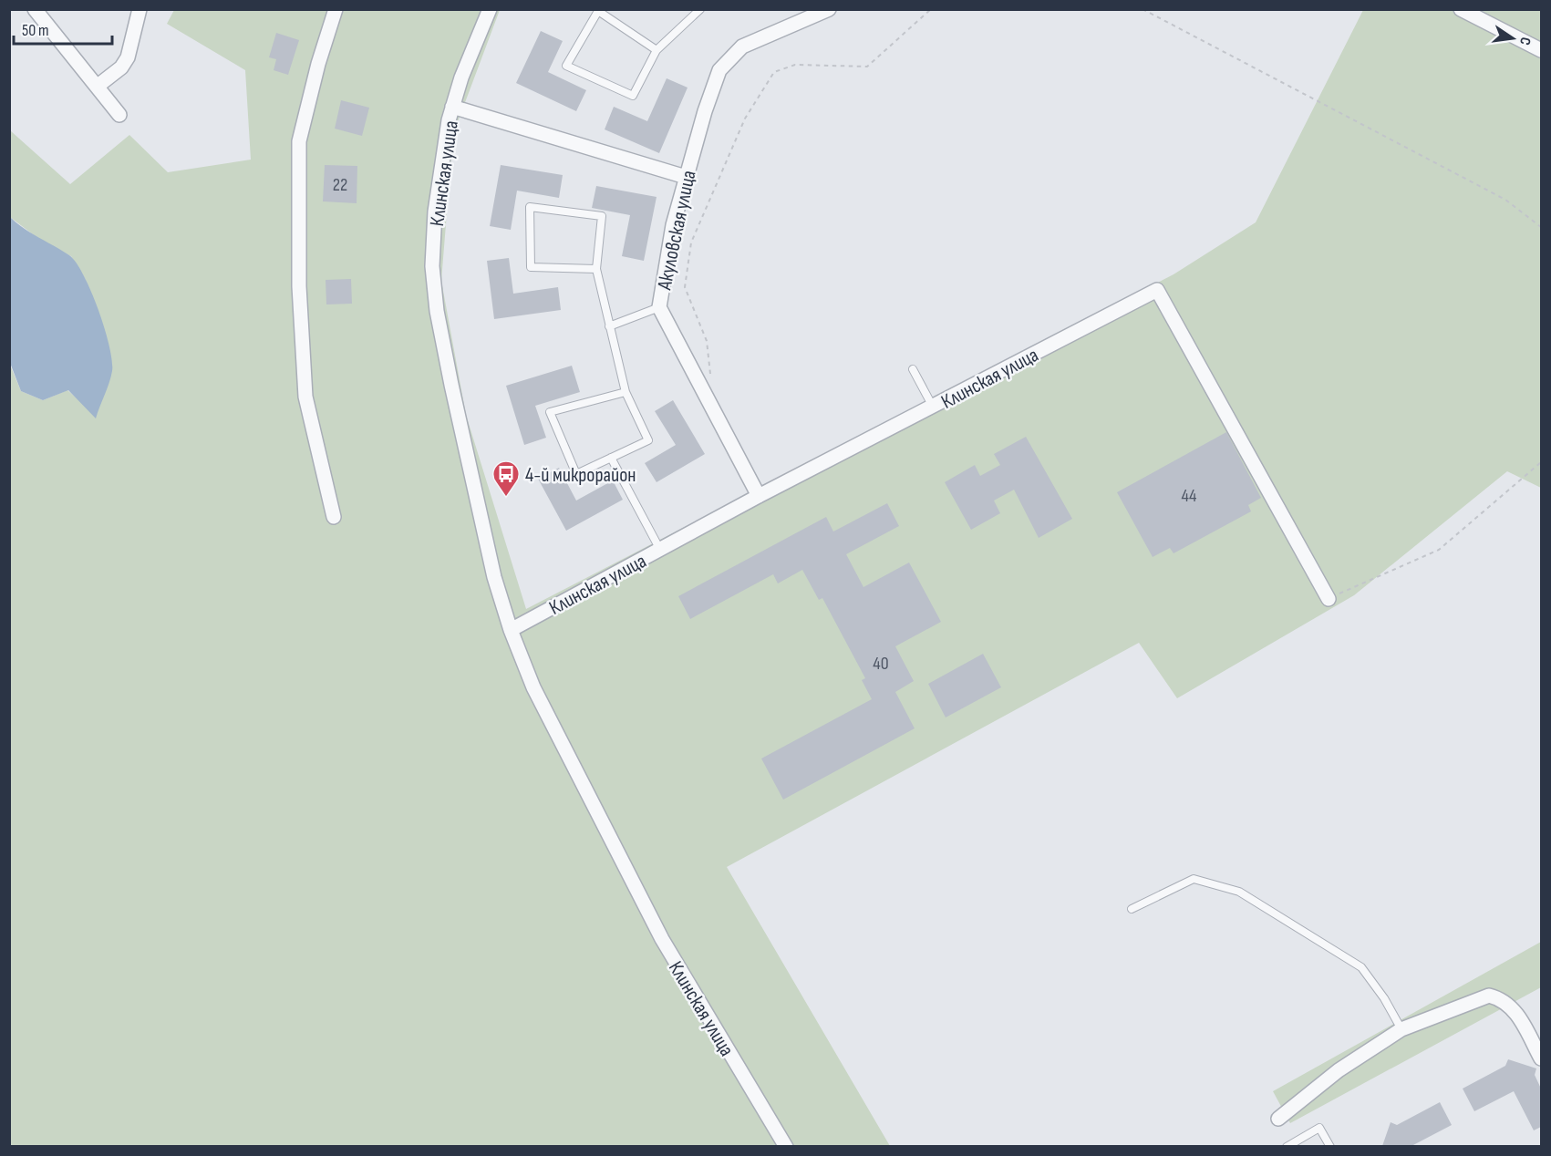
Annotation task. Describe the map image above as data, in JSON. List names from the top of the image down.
{
  "streets": {
    "street": ["Клинская улица", "Акуловская улица"]
  },
  "crossings": [
    ["Клинская улица", "Акуловская улица"]
  ],
  "places": {
    "bus stop": ["4-й микрорайон"]
  },
  "house_numbers": ["22", "44", "40"],
  "scale_bar": "50 m",
  "north": "right"
}
